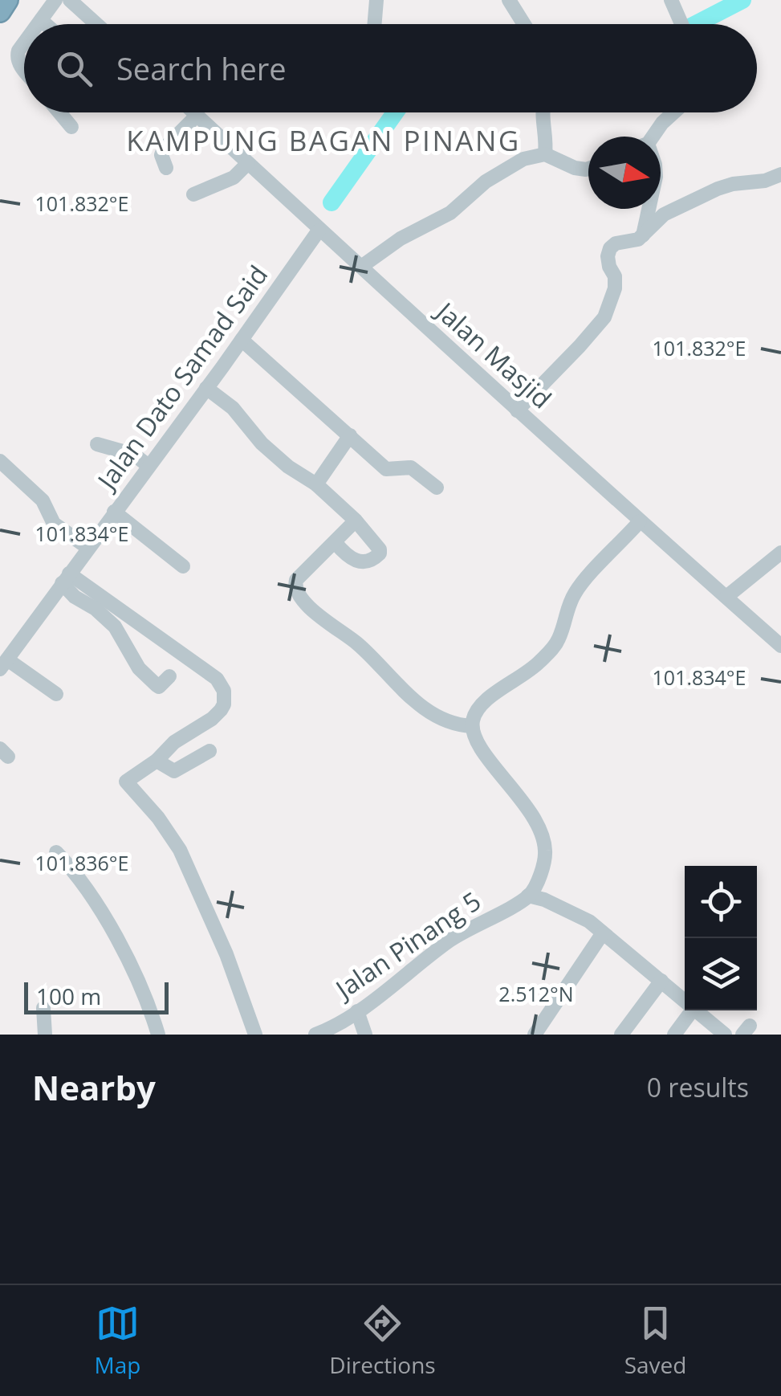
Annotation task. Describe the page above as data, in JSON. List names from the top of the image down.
{
  "streets": {
    "street": ["Jalan Masjid", "Jalan Dato Samad Said", "Jalan Pinang 5"]
  },
  "crossings": [
    ["Jalan Masjid", "Jalan Dato Samad Said"]
  ],
  "districts": ["KAMPUNG BAGAN PINANG"],
  "scale_bar": "100 m",
  "north": "right",
  "page": {
    "search": "Search here",
    "scale": "100 m",
    "heading": ["Nearby", "0 results"],
    "nav": ["Map", "Directions", "Saved"]
  },
  "coordinates": [
    "101.832°E",
    "101.834°E",
    "101.836°E",
    "2.512°N"
  ]
}
